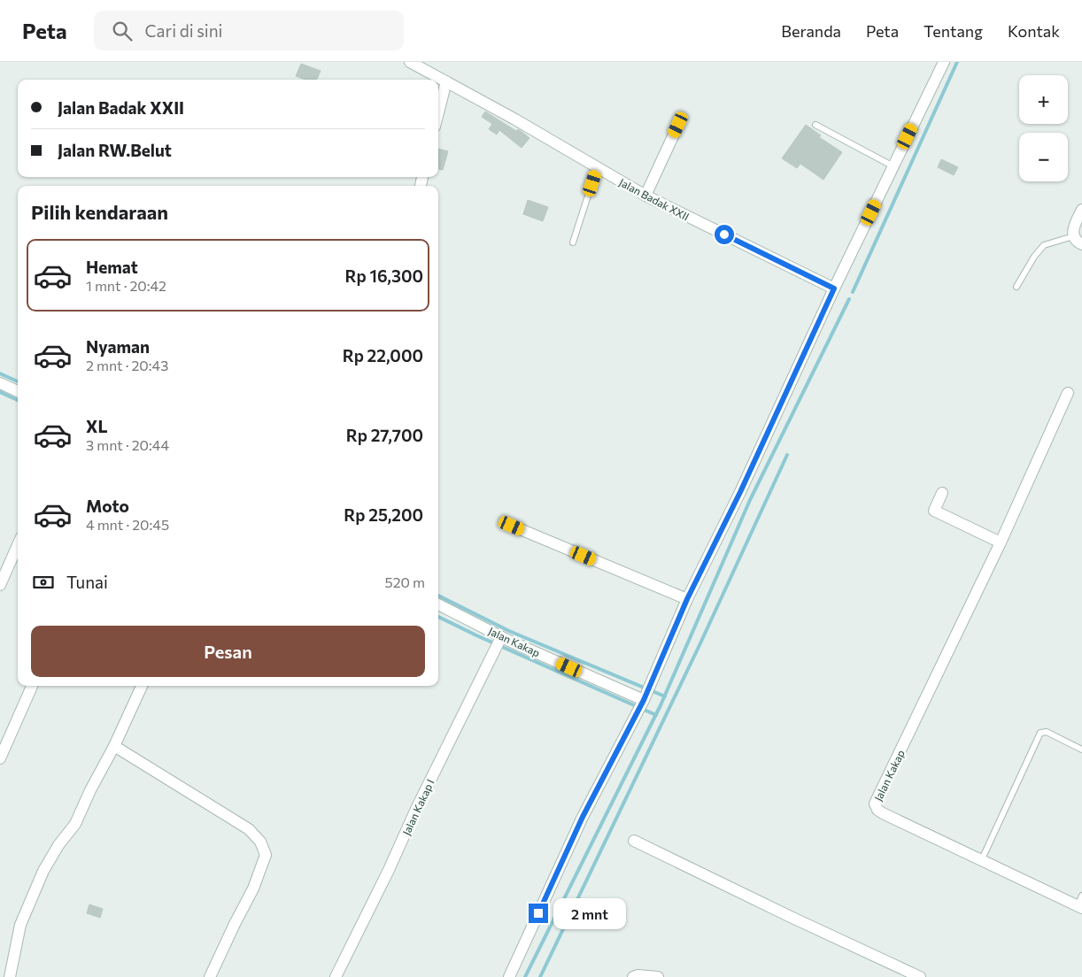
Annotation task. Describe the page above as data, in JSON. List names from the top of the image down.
{
  "streets": {
    "street": ["Jalan Badak XXII", "Jalan Kakap", "Jalan Kakap I"]
  },
  "crossings": [
    ["Jalan Kakap", "Jalan Kakap I"]
  ],
  "page": {
    "header": "Peta",
    "search": "Cari di sini",
    "nav": [
      "Beranda",
      "Peta",
      "Tentang",
      "Kontak"
    ],
    "map_buttons": ["+", "−"],
    "banner": ["Jalan Badak XXII", "Jalan RW.Belut"],
    "heading": "Pilih kendaraan",
    "list": [
      {
        "name": "Hemat",
        "note": "1 mnt · 20:42",
        "value": "Rp 16,300"
      },
      {
        "name": "Nyaman",
        "note": "2 mnt · 20:43",
        "value": "Rp 22,000"
      },
      {
        "name": "XL",
        "note": "3 mnt · 20:44",
        "value": "Rp 27,700"
      },
      {
        "name": "Moto",
        "note": "4 mnt · 20:45",
        "value": "Rp 25,200"
      }
    ],
    "pay": ["Tunai", "520 m"],
    "buttons": "Pesan",
    "bubble": "2 mnt"
  }
}
